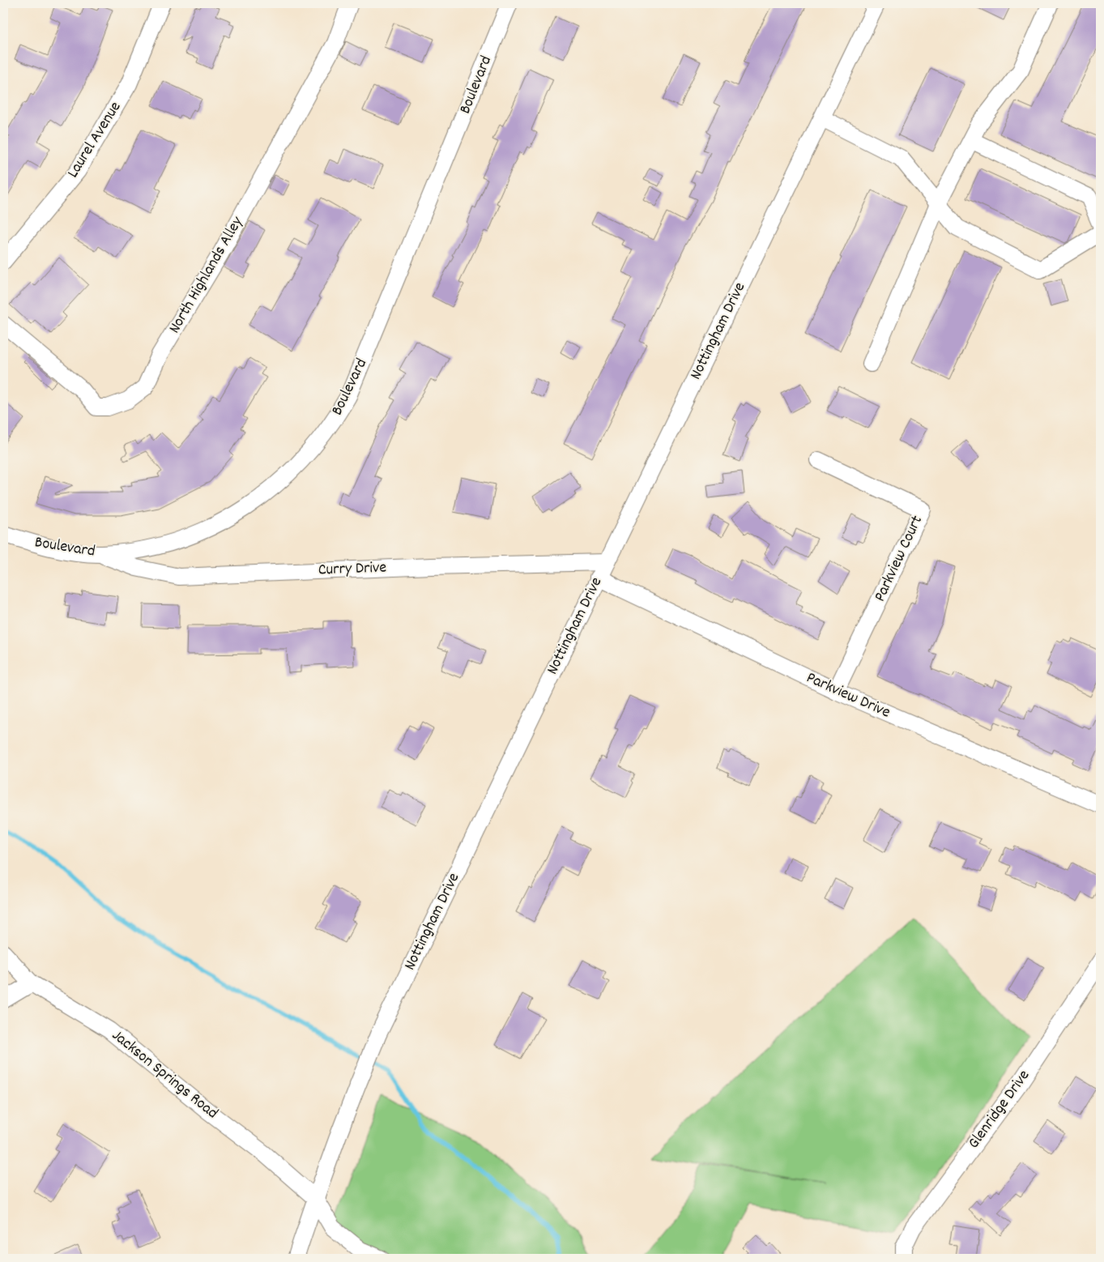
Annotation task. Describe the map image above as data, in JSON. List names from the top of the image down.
{
  "streets": {
    "street": [
      "Boulevard",
      "Laurel Avenue",
      "North Highlands Alley",
      "Nottingham Drive",
      "Parkview Court",
      "Curry Drive",
      "Parkview Drive",
      "Jackson Springs Road",
      "Glenridge Drive"
    ]
  },
  "crossings": [
    ["Boulevard", "Curry Drive"],
    ["Nottingham Drive", "Curry Drive"],
    ["Nottingham Drive", "Parkview Drive"],
    ["Nottingham Drive", "Jackson Springs Road"],
    ["Parkview Court", "Parkview Drive"]
  ]
}
